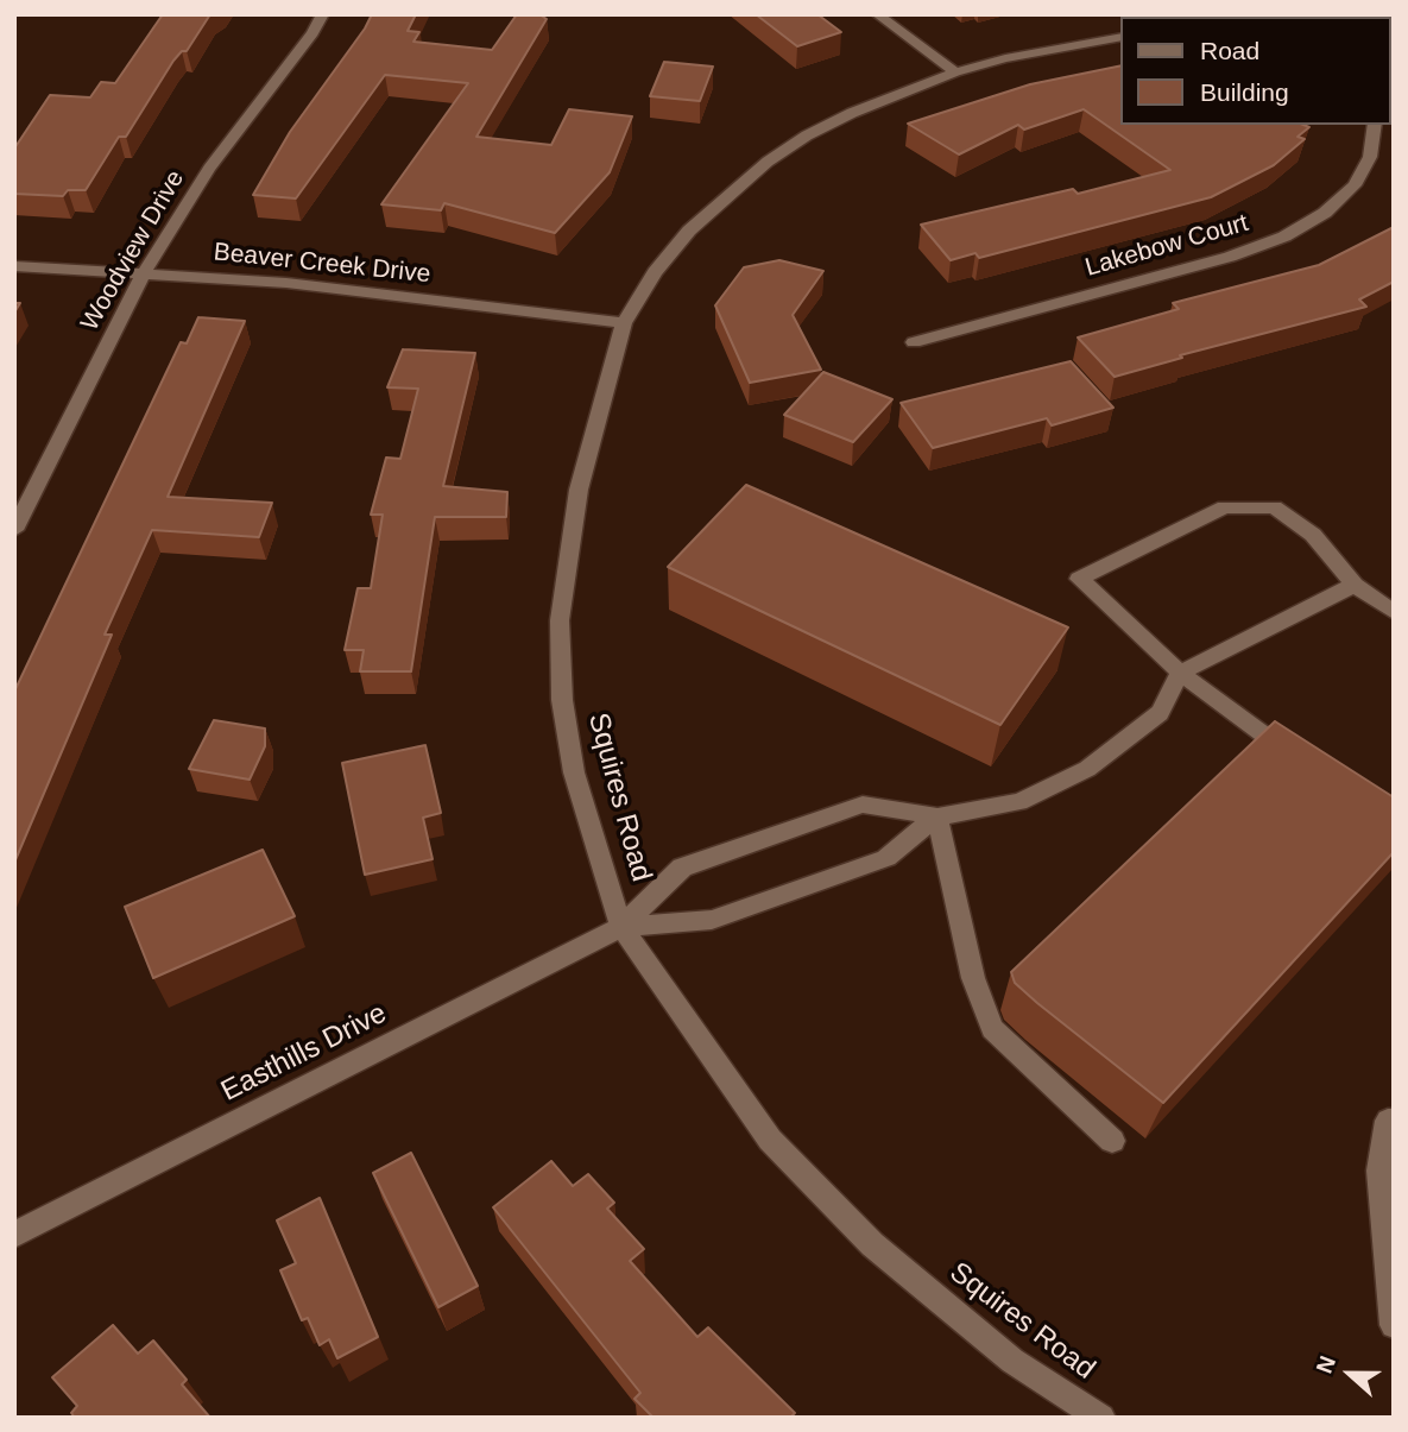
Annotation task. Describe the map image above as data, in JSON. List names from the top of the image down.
{
  "streets": {
    "street": [
      "Lakebow Court",
      "Woodview Drive",
      "Beaver Creek Drive",
      "Squires Road",
      "Easthills Drive"
    ]
  },
  "crossings": [
    ["Woodview Drive", "Beaver Creek Drive"],
    ["Beaver Creek Drive", "Squires Road"],
    ["Squires Road", "Easthills Drive"]
  ],
  "legend": ["Road", "Building"],
  "north": "left"
}
